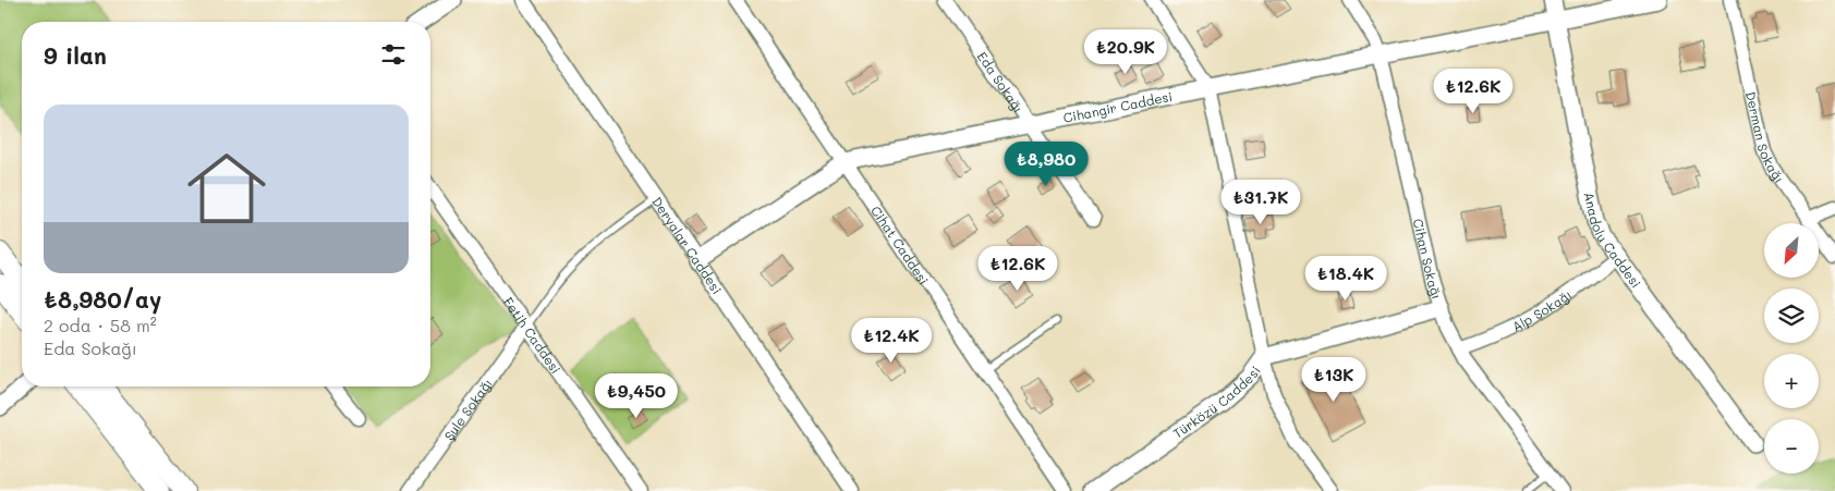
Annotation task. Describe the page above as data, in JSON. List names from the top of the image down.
{
  "streets": {
    "street": [
      "Eda Sokağı",
      "Cihangir Caddesi",
      "Derman Sokağı",
      "Anadolu Caddesi",
      "Deryalar Caddesi",
      "Cihat Caddesi",
      "Cihan Sokağı",
      "Alp Sokağı",
      "Fetih Caddesi",
      "Türközü Caddesi",
      "Şule Sokağı"
    ]
  },
  "crossings": [
    ["Eda Sokağı", "Cihangir Caddesi"],
    ["Cihangir Caddesi", "Anadolu Caddesi"],
    ["Cihangir Caddesi", "Deryalar Caddesi"],
    ["Cihangir Caddesi", "Cihat Caddesi"],
    ["Cihangir Caddesi", "Cihan Sokağı"],
    ["Anadolu Caddesi", "Alp Sokağı"],
    ["Cihan Sokağı", "Alp Sokağı"],
    ["Cihan Sokağı", "Türközü Caddesi"],
    ["Fetih Caddesi", "Şule Sokağı"]
  ],
  "north": "bottom left",
  "page": {
    "heading": "9 ilan",
    "price": [
      "₺20.9K",
      "₺12.6K",
      "₺8,980",
      "₺31.7K",
      "₺12.6K",
      "₺18.4K",
      "₺12.4K",
      "₺13K",
      "₺9,450"
    ],
    "list": [
      {
        "name": "₺8,980/ay",
        "note": "2 oda · 58 m² · Eda Sokağı"
      }
    ],
    "map_buttons": ["+", "−"]
  }
}
